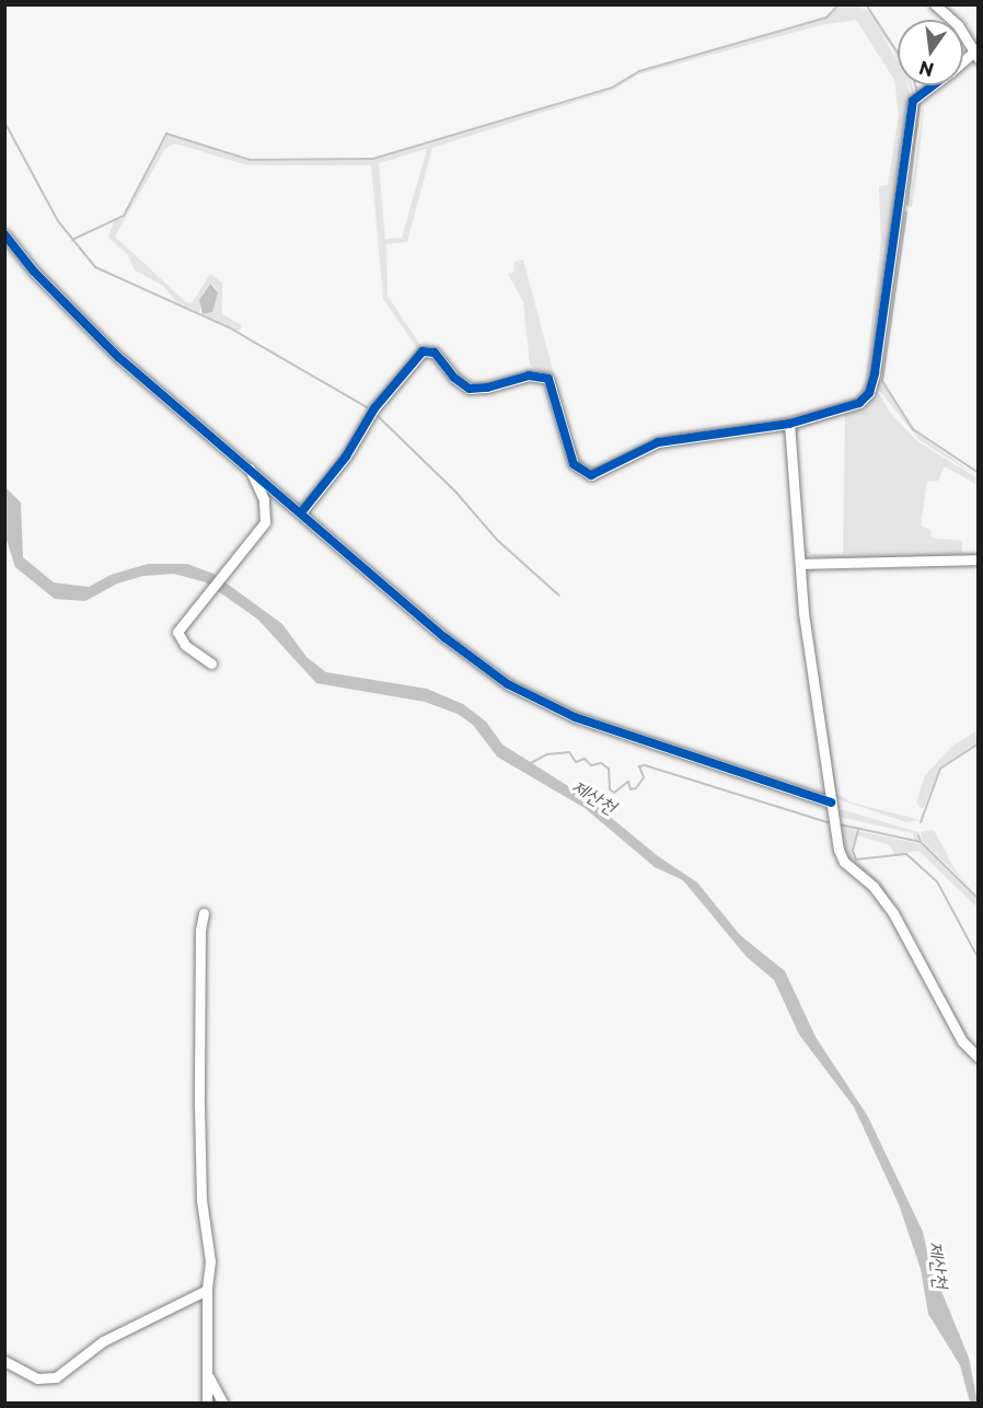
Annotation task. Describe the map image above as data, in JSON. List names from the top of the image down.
{
  "water": ["제산천"],
  "north": "bottom"
}
